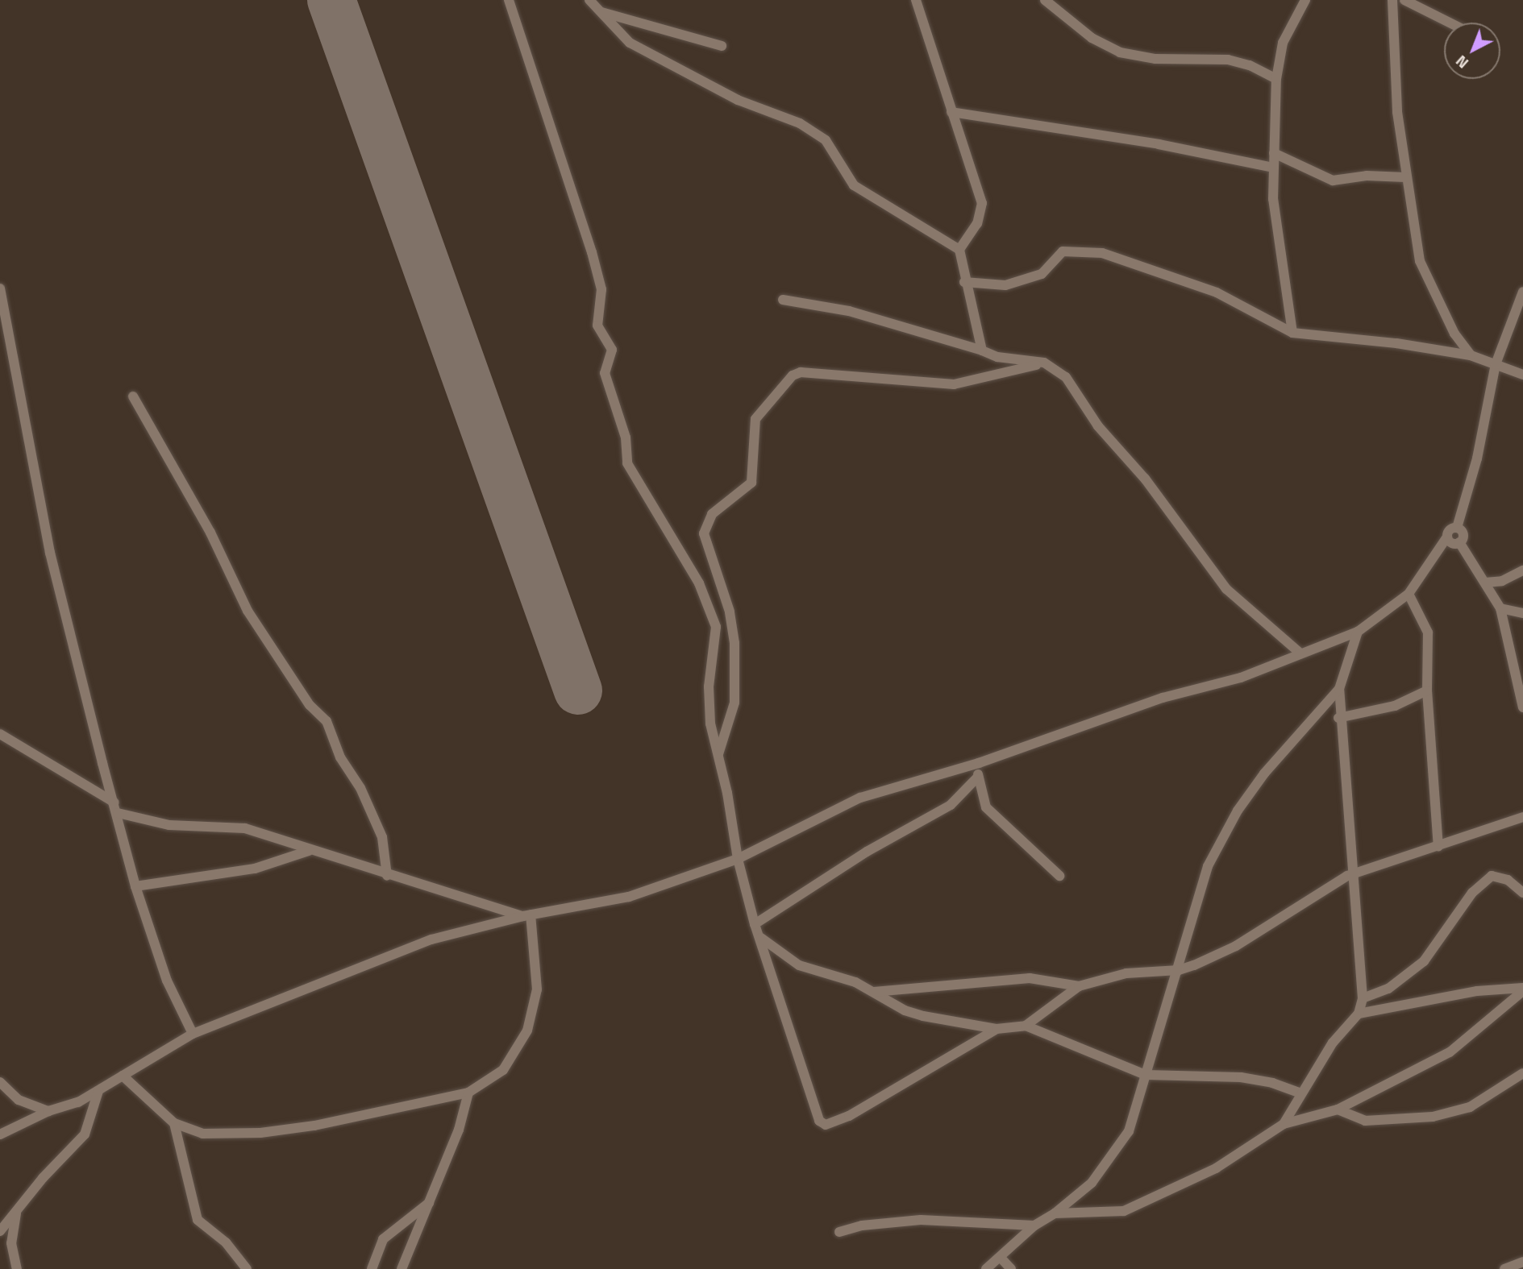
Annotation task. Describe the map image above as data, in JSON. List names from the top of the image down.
{
  "north": "bottom left"
}
